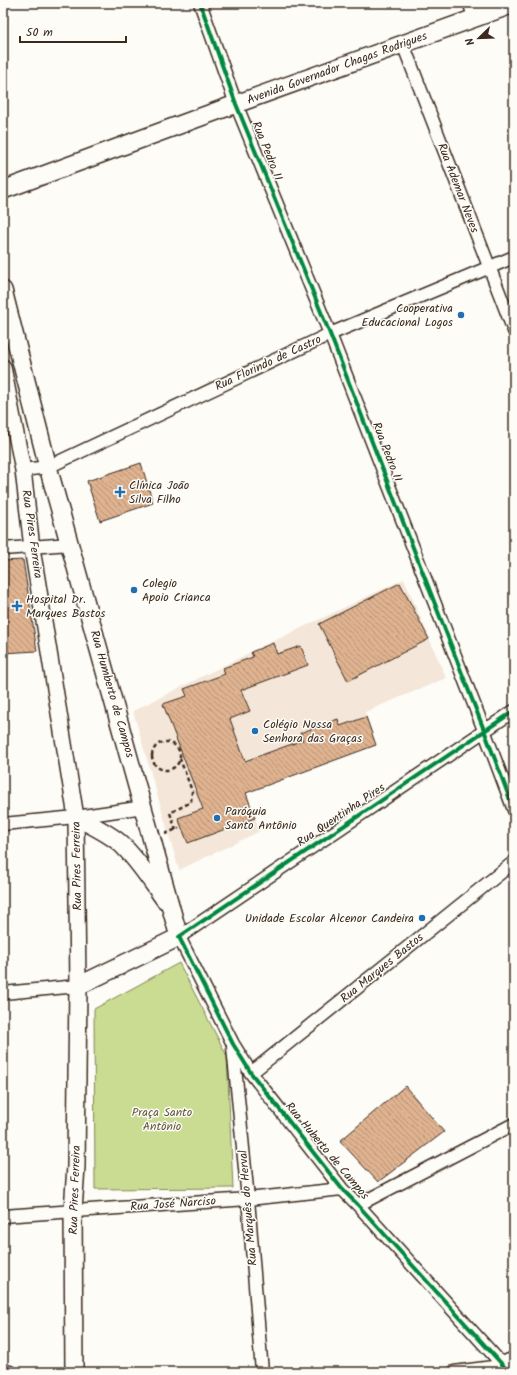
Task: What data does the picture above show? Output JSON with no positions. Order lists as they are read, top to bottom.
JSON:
{
  "streets": {
    "main road": ["Avenida Governador Chagas Rodrigues", "Rua Pires Ferreira", "Rua Humberto de Campos"],
    "street": [
      "Rua Pedro II",
      "Rua Ademar Neves",
      "Rua Florindo de Castro",
      "Rua Quentinha Pires",
      "Rua Marques Bastos",
      "Rua Huberto de Campos",
      "Rua José Narciso",
      "Rua Marquês do Herval"
    ]
  },
  "crossings": [
    ["Avenida Governador Chagas Rodrigues", "Rua Pedro II"],
    ["Avenida Governador Chagas Rodrigues", "Rua Ademar Neves"],
    ["Rua Pedro II", "Rua Florindo de Castro"],
    ["Rua Pedro II", "Rua Quentinha Pires"],
    ["Rua Ademar Neves", "Rua Florindo de Castro"],
    ["Rua Florindo de Castro", "Rua Pires Ferreira"],
    ["Rua Florindo de Castro", "Rua Humberto de Campos"],
    ["Rua Pires Ferreira", "Rua José Narciso"],
    ["Rua Humberto de Campos", "Rua Quentinha Pires"],
    ["Rua Humberto de Campos", "Rua Huberto de Campos"],
    ["Rua Quentinha Pires", "Rua Huberto de Campos"],
    ["Rua Marques Bastos", "Rua Huberto de Campos"],
    ["Rua Huberto de Campos", "Rua José Narciso"],
    ["Rua Huberto de Campos", "Rua Marquês do Herval"],
    ["Rua José Narciso", "Rua Marquês do Herval"]
  ],
  "parks": ["Praça Santo Antônio"],
  "places": {
    "other": [
      "Cooperativa Educacional Logos",
      "Colegio Apoio Crianca",
      "Colégio Nossa Senhora das Graças",
      "Paróquia Santo Antônio",
      "Unidade Escolar Alcenor Candeira"
    ],
    "health": ["Clínica João Silva Filho", "Hospital Dr. Marques Bastos"]
  },
  "scale_bar": "50 m",
  "north": "bottom left"
}
